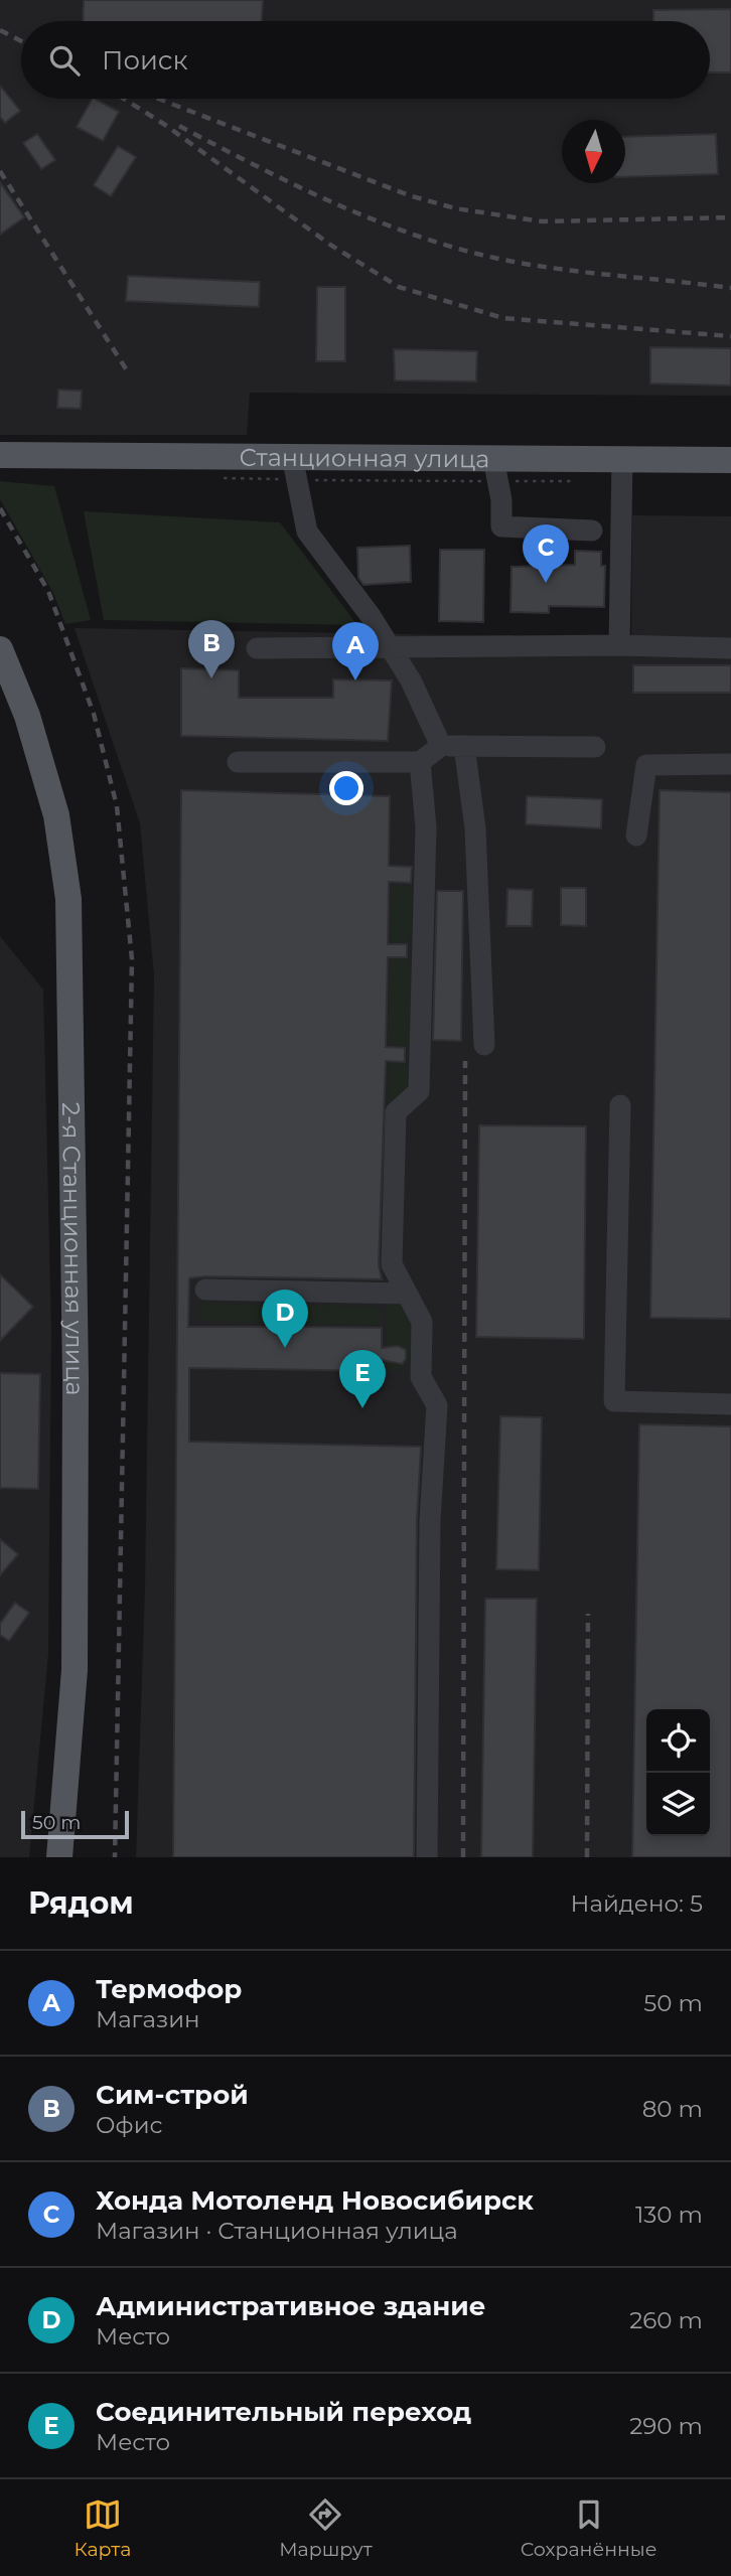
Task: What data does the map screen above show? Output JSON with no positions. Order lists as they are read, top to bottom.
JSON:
{
  "streets": {
    "main road": ["Станционная улица", "2-я Станционная улица"]
  },
  "scale_bar": "50 m",
  "north": "bottom",
  "page": {
    "search": "Поиск",
    "pins": [
      "C",
      "B",
      "A",
      "D",
      "E"
    ],
    "scale": "50 m",
    "heading": ["Рядом", "Найдено: 5"],
    "list": [
      {
        "mark": "A",
        "name": "Термофор",
        "note": "Магазин",
        "value": "50 m"
      },
      {
        "mark": "B",
        "name": "Сим-строй",
        "note": "Офис",
        "value": "80 m"
      },
      {
        "mark": "C",
        "name": "Хонда Мотоленд Новосибирск",
        "note": "Магазин · Станционная улица",
        "value": "130 m"
      },
      {
        "mark": "D",
        "name": "Административное здание",
        "note": "Место",
        "value": "260 m"
      },
      {
        "mark": "E",
        "name": "Соединительный переход",
        "note": "Место",
        "value": "290 m"
      }
    ],
    "nav": ["Карта", "Маршрут", "Сохранённые"]
  }
}
